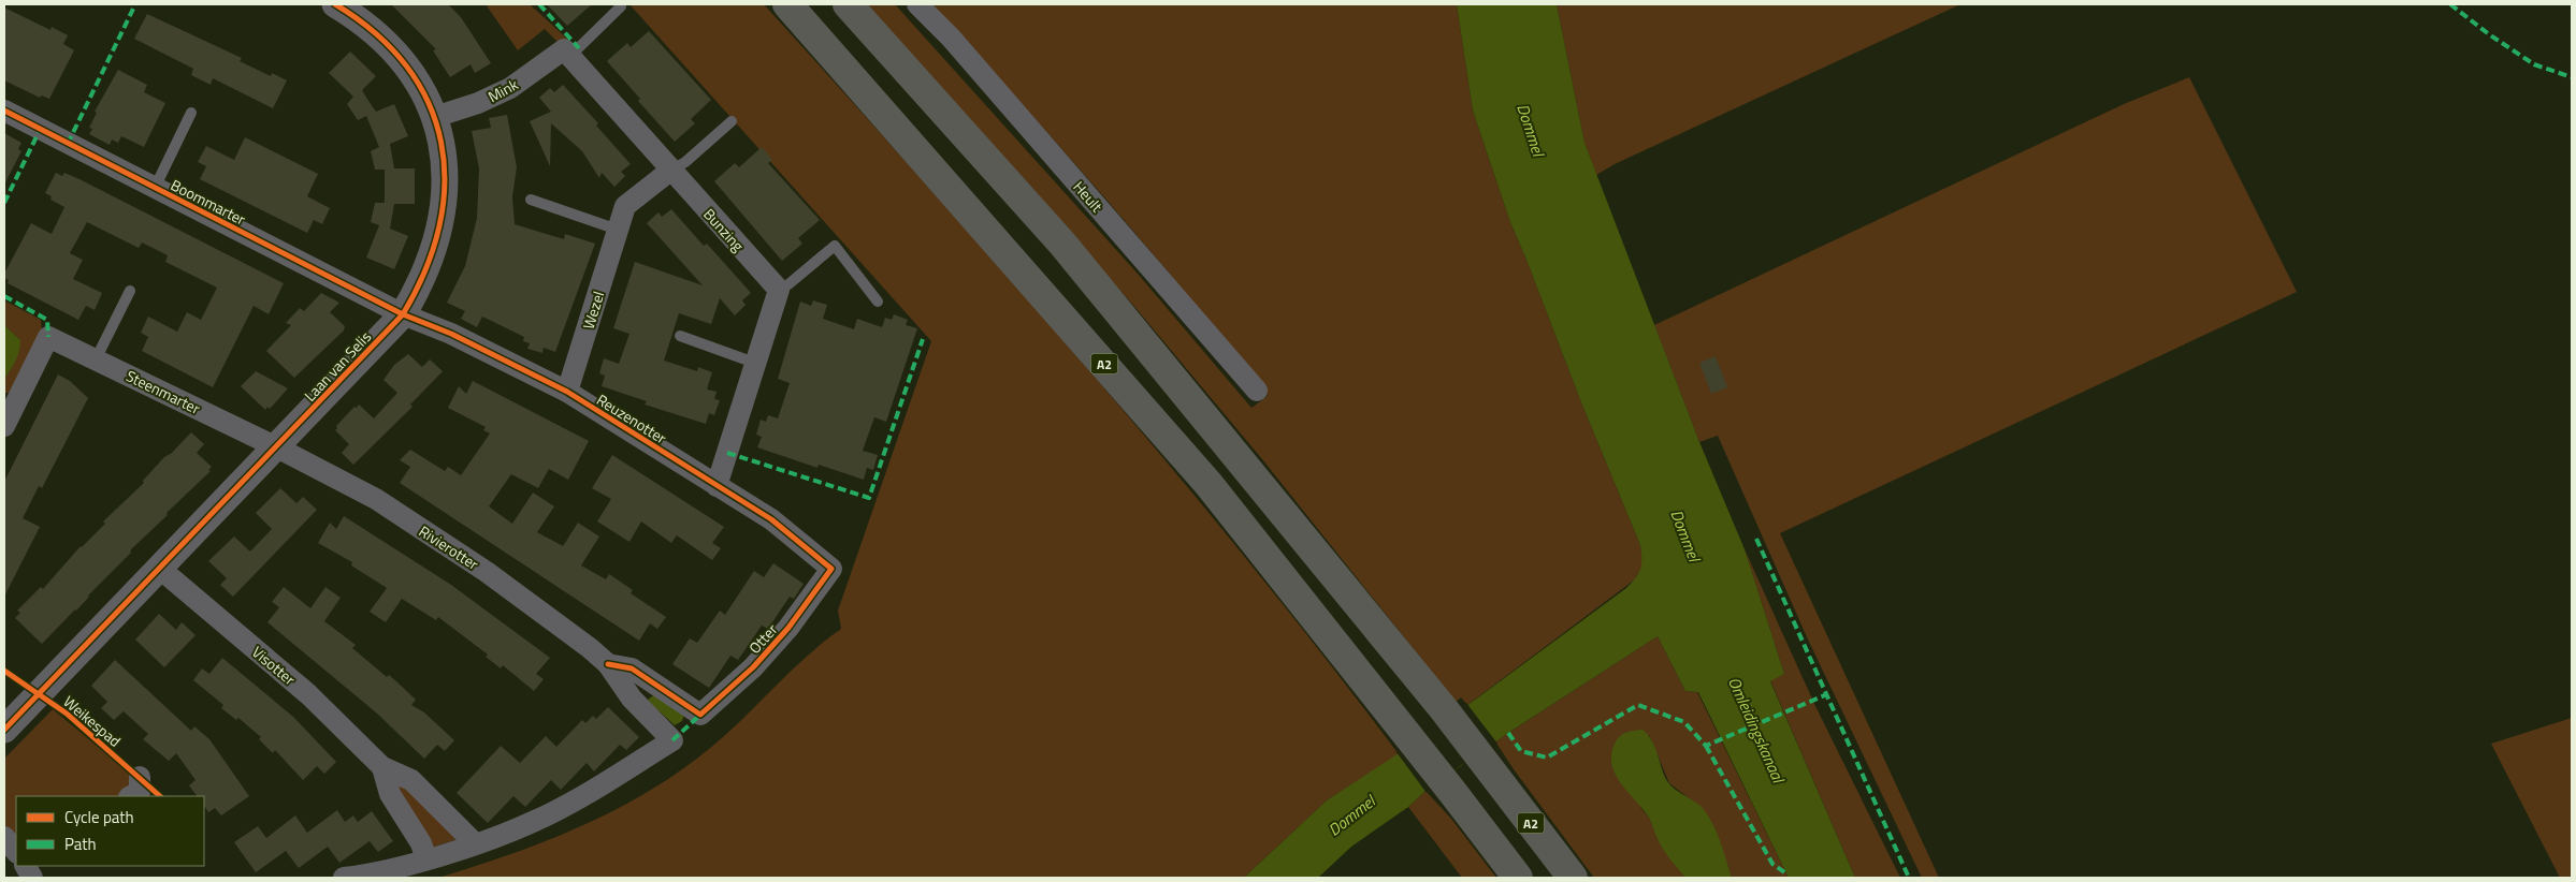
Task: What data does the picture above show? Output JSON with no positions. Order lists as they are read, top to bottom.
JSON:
{
  "streets": {
    "highway": ["A2"],
    "street": [
      "Mink",
      "Heult",
      "Boommarter",
      "Bunzing",
      "Wezel",
      "Laan van Selis",
      "Steenmarter",
      "Reuzenotter",
      "Rivierotter",
      "Otter",
      "Visotter"
    ],
    "cycle path": ["Weikespad"]
  },
  "crossings": [
    ["Mink", "Bunzing"],
    ["Mink", "Laan van Selis"],
    ["Boommarter", "Laan van Selis"],
    ["Boommarter", "Reuzenotter"],
    ["Bunzing", "Wezel"],
    ["Wezel", "Reuzenotter"],
    ["Laan van Selis", "Steenmarter"],
    ["Laan van Selis", "Reuzenotter"],
    ["Laan van Selis", "Rivierotter"],
    ["Laan van Selis", "Visotter"],
    ["Steenmarter", "Rivierotter"],
    ["Reuzenotter", "Otter"],
    ["Rivierotter", "Otter"],
    ["Rivierotter", "Visotter"]
  ],
  "water": ["Dommel", "Omleidingskanaal"],
  "legend": ["Cycle path", "Path"]
}
